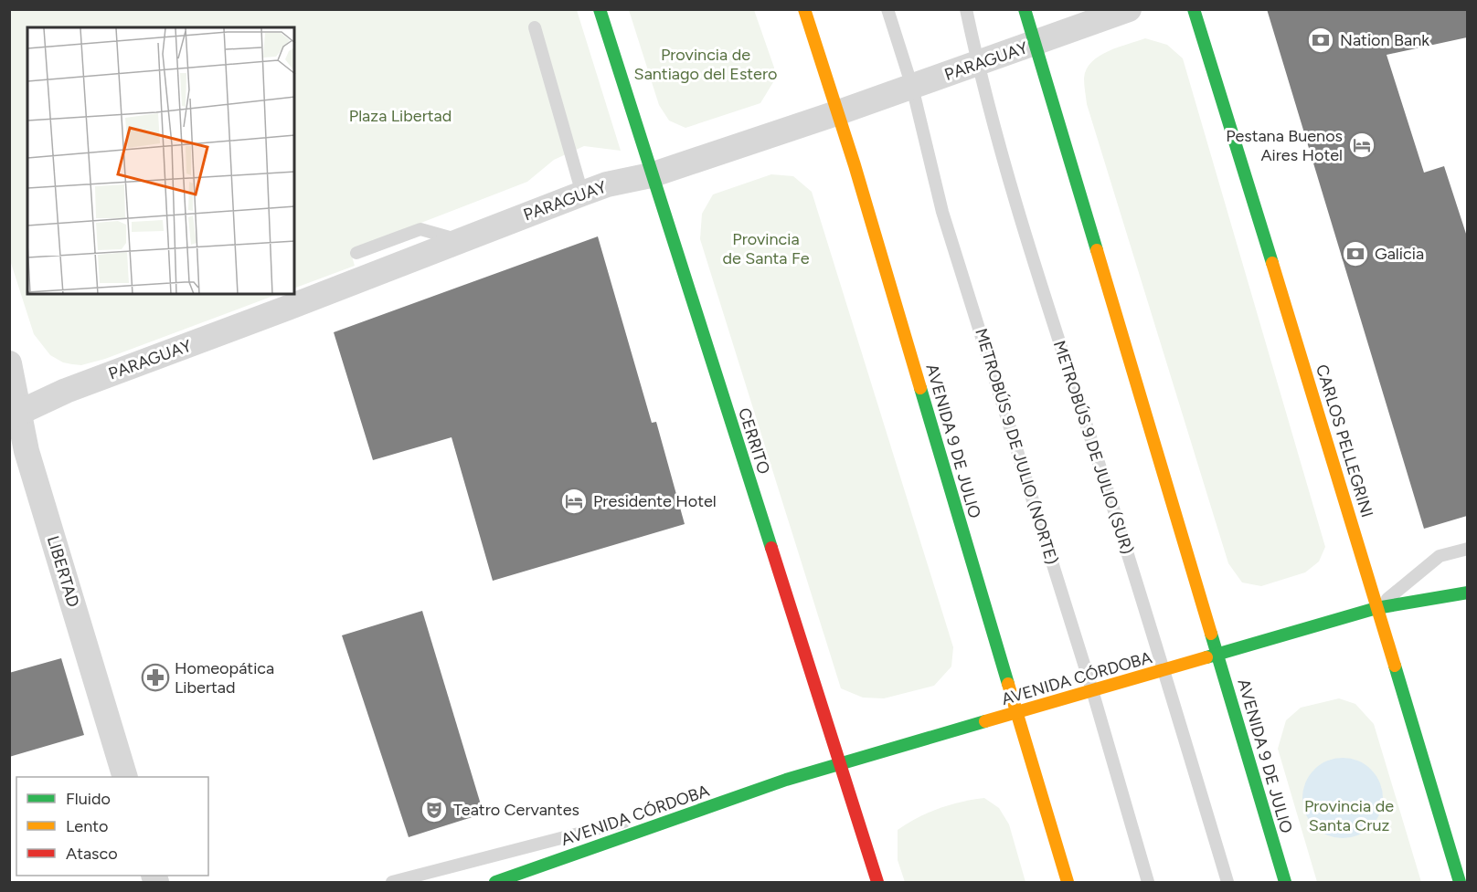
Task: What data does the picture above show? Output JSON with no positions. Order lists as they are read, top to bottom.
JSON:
{
  "streets": {
    "main road": [
      "CERRITO",
      "AVENIDA 9 DE JULIO",
      "CARLOS PELLEGRINI",
      "AVENIDA CÓRDOBA"
    ],
    "street": ["PARAGUAY", "LIBERTAD"],
    "lane": ["METROBÚS 9 DE JULIO (NORTE)", "METROBÚS 9 DE JULIO (SUR)"]
  },
  "crossings": [
    ["PARAGUAY", "CERRITO"],
    ["PARAGUAY", "AVENIDA 9 DE JULIO"],
    ["PARAGUAY", "METROBÚS 9 DE JULIO (NORTE)"],
    ["PARAGUAY", "METROBÚS 9 DE JULIO (SUR)"],
    ["PARAGUAY", "LIBERTAD"],
    ["CERRITO", "AVENIDA CÓRDOBA"],
    ["AVENIDA 9 DE JULIO", "AVENIDA CÓRDOBA"],
    ["CARLOS PELLEGRINI", "AVENIDA CÓRDOBA"],
    ["METROBÚS 9 DE JULIO (NORTE)", "AVENIDA CÓRDOBA"],
    ["METROBÚS 9 DE JULIO (SUR)", "AVENIDA CÓRDOBA"]
  ],
  "parks": [
    "Provincia de Santiago del Estero",
    "Plaza Libertad",
    "Provincia de Santa Fe",
    "Provincia de Santa Cruz"
  ],
  "places": {
    "bank": ["Nation Bank", "Galicia"],
    "hotel": ["Pestana Buenos Aires Hotel", "Presidente Hotel"],
    "pharmacy": ["Homeopática Libertad"],
    "theatre": ["Teatro Cervantes"]
  },
  "legend": ["Fluido", "Lento", "Atasco"]
}
